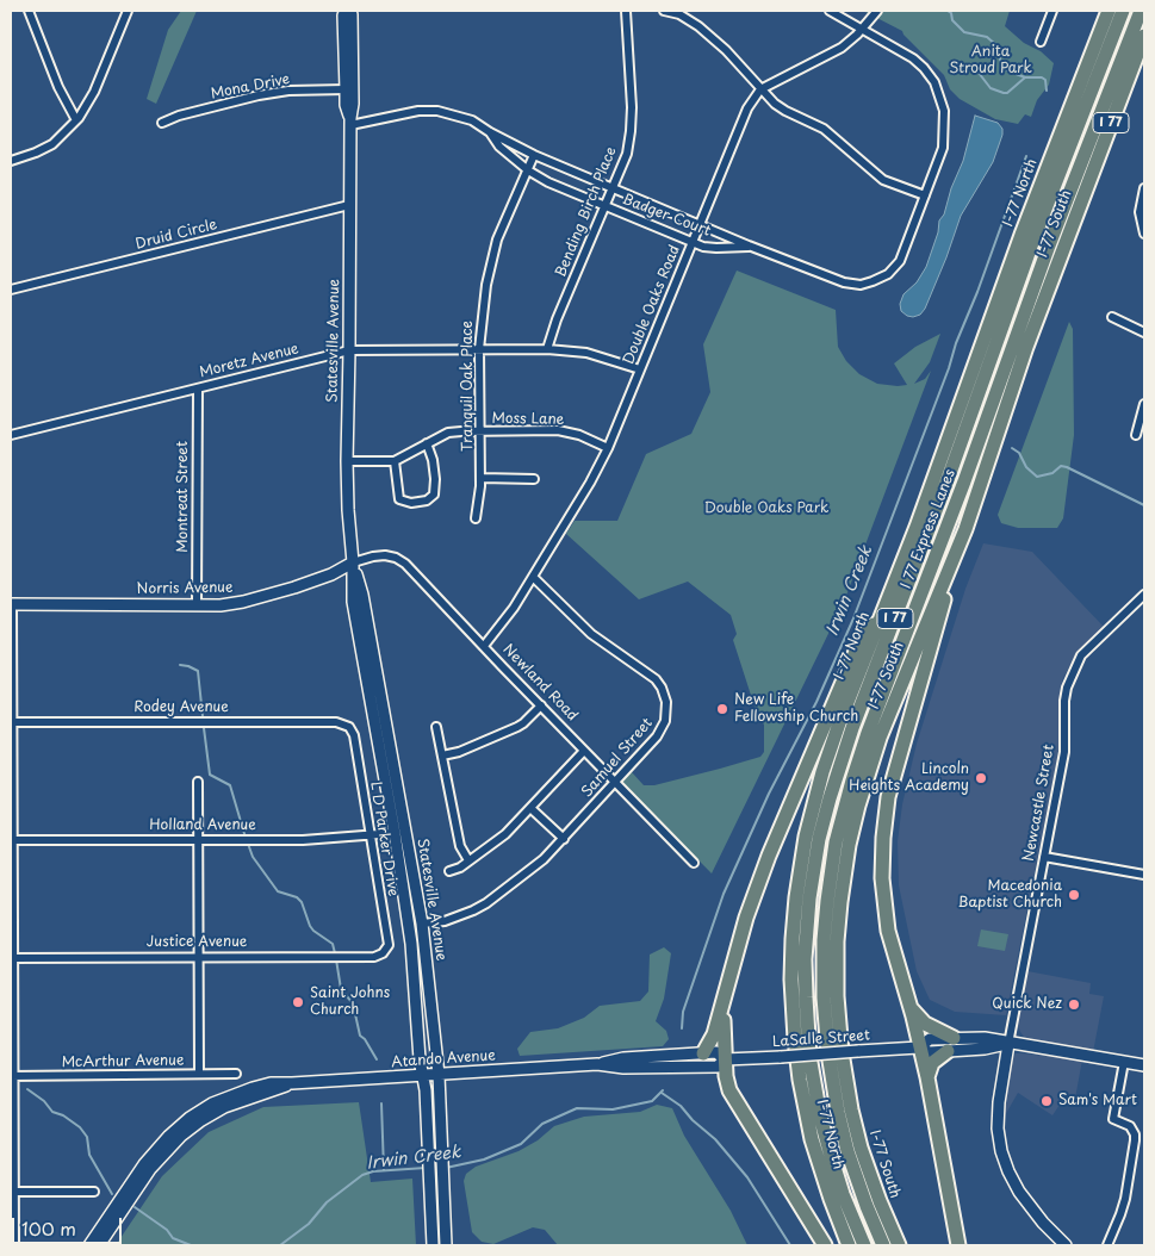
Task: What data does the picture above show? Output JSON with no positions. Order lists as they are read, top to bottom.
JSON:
{
  "streets": {
    "highway": [
      "I 77",
      "I-77 North",
      "I-77 South",
      "I 77 Express Lanes"
    ],
    "main road": [
      "Statesville Avenue",
      "Norris Avenue",
      "LaSalle Street",
      "Atando Avenue"
    ],
    "street": [
      "Mona Drive",
      "Bending Birch Place",
      "Badger Court",
      "Druid Circle",
      "Double Oaks Road",
      "Moretz Avenue",
      "Tranquil Oak Place",
      "Moss Lane",
      "Montreat Street",
      "Newland Road",
      "Rodey Avenue",
      "Samuel Street",
      "Newcastle Street",
      "Holland Avenue",
      "L D Parker Drive",
      "Justice Avenue",
      "McArthur Avenue"
    ]
  },
  "crossings": [
    ["Mona Drive", "Statesville Avenue"],
    ["Bending Birch Place", "Badger Court"],
    ["Bending Birch Place", "Moretz Avenue"],
    ["Badger Court", "Double Oaks Road"],
    ["Badger Court", "Statesville Avenue"],
    ["Badger Court", "Tranquil Oak Place"],
    ["Druid Circle", "Statesville Avenue"],
    ["Double Oaks Road", "Moretz Avenue"],
    ["Double Oaks Road", "Moss Lane"],
    ["Double Oaks Road", "Newland Road"],
    ["Double Oaks Road", "Samuel Street"],
    ["Statesville Avenue", "Moretz Avenue"],
    ["Statesville Avenue", "Norris Avenue"],
    ["Statesville Avenue", "Newland Road"],
    ["Statesville Avenue", "Samuel Street"],
    ["Statesville Avenue", "Holland Avenue"],
    ["Statesville Avenue", "Atando Avenue"],
    ["Moretz Avenue", "Tranquil Oak Place"],
    ["Moretz Avenue", "Montreat Street"],
    ["Tranquil Oak Place", "Moss Lane"],
    ["Montreat Street", "Norris Avenue"],
    ["Norris Avenue", "Newland Road"],
    ["Newland Road", "Samuel Street"],
    ["Rodey Avenue", "L D Parker Drive"],
    ["Newcastle Street", "LaSalle Street"],
    ["Holland Avenue", "L D Parker Drive"],
    ["L D Parker Drive", "Justice Avenue"],
    ["LaSalle Street", "Atando Avenue"]
  ],
  "water": ["Irwin Creek"],
  "parks": ["Anita Stroud Park", "Double Oaks Park"],
  "places": [
    "New Life Fellowship Church",
    "Lincoln Heights Academy",
    "Macedonia Baptist Church",
    "Saint Johns Church",
    "Quick Nez",
    "Sam's Mart"
  ],
  "scale_bar": "100 m"
}
